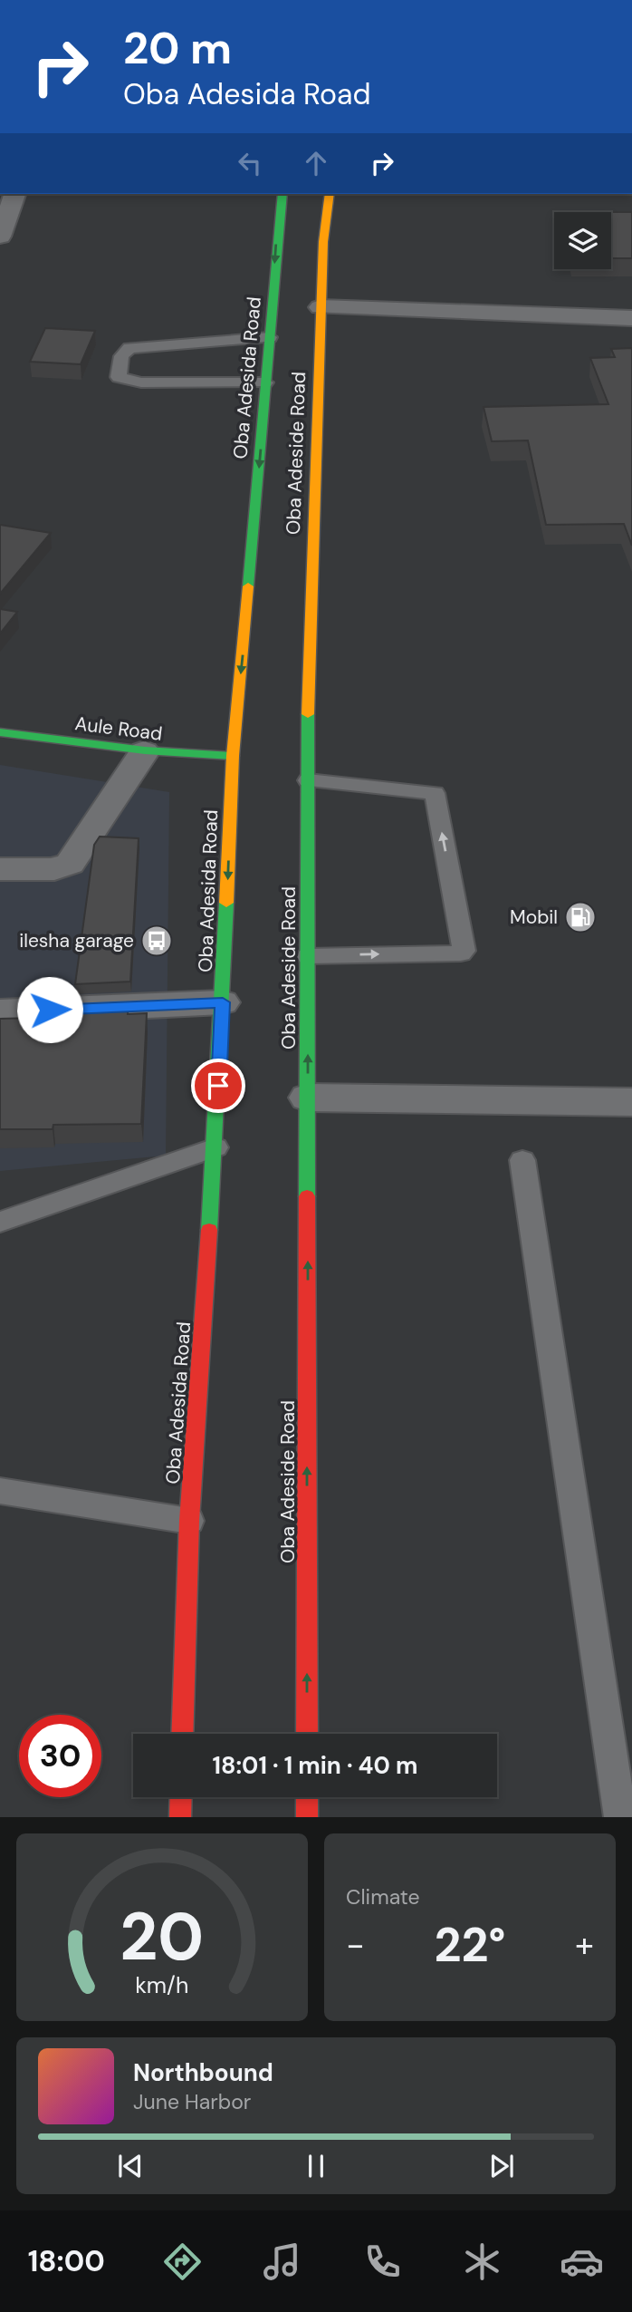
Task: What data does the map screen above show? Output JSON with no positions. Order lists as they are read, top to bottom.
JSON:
{
  "streets": {
    "main road": ["Oba Adesida Road", "Oba Adeside Road", "Aule Road"]
  },
  "crossings": [
    ["Oba Adesida Road", "Aule Road"]
  ],
  "one_way": ["Oba Adesida Road", "Oba Adeside Road"],
  "places": {
    "fuel station": ["Mobil"],
    "bus stop": ["ilesha garage"]
  },
  "page": {
    "turn": ["20 m", "Oba Adesida Road"],
    "limit": "30",
    "trip": "18:01 · 1 min · 40 m",
    "tile": "Climate",
    "heat": ["−", "22°", "+"],
    "song": ["Northbound", "June Harbor"],
    "tabs": "18:00",
    "gauge": ["20", "km/h"]
  }
}
